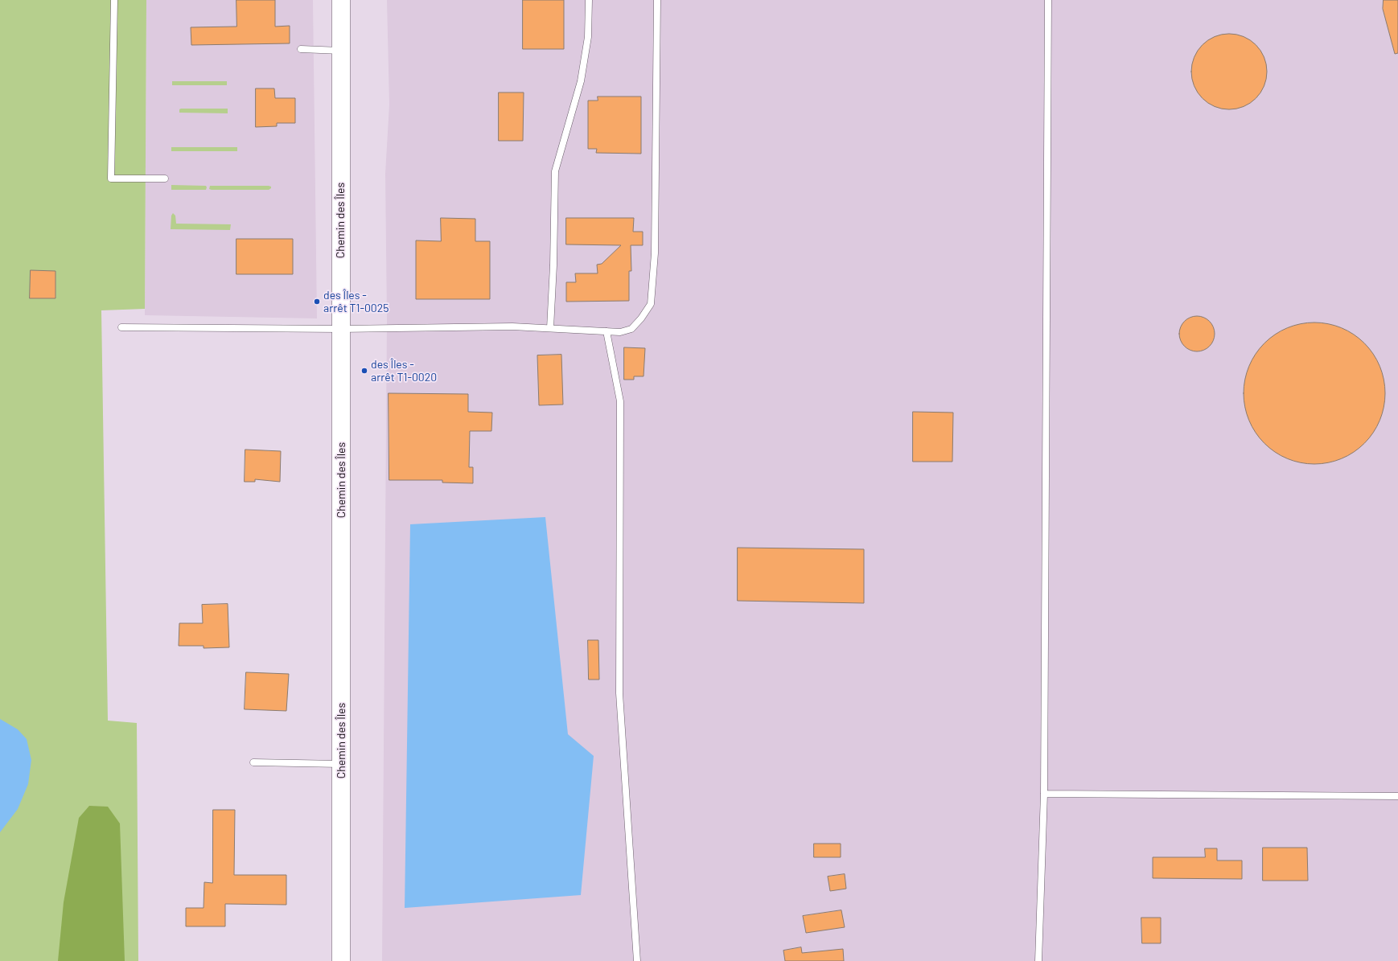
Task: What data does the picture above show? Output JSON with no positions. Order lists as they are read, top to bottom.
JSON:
{
  "streets": {
    "main road": ["Chemin des Îles"]
  },
  "places": ["des Îles - arrêt T1-0025", "des Îles - arrêt T1-0020"]
}
